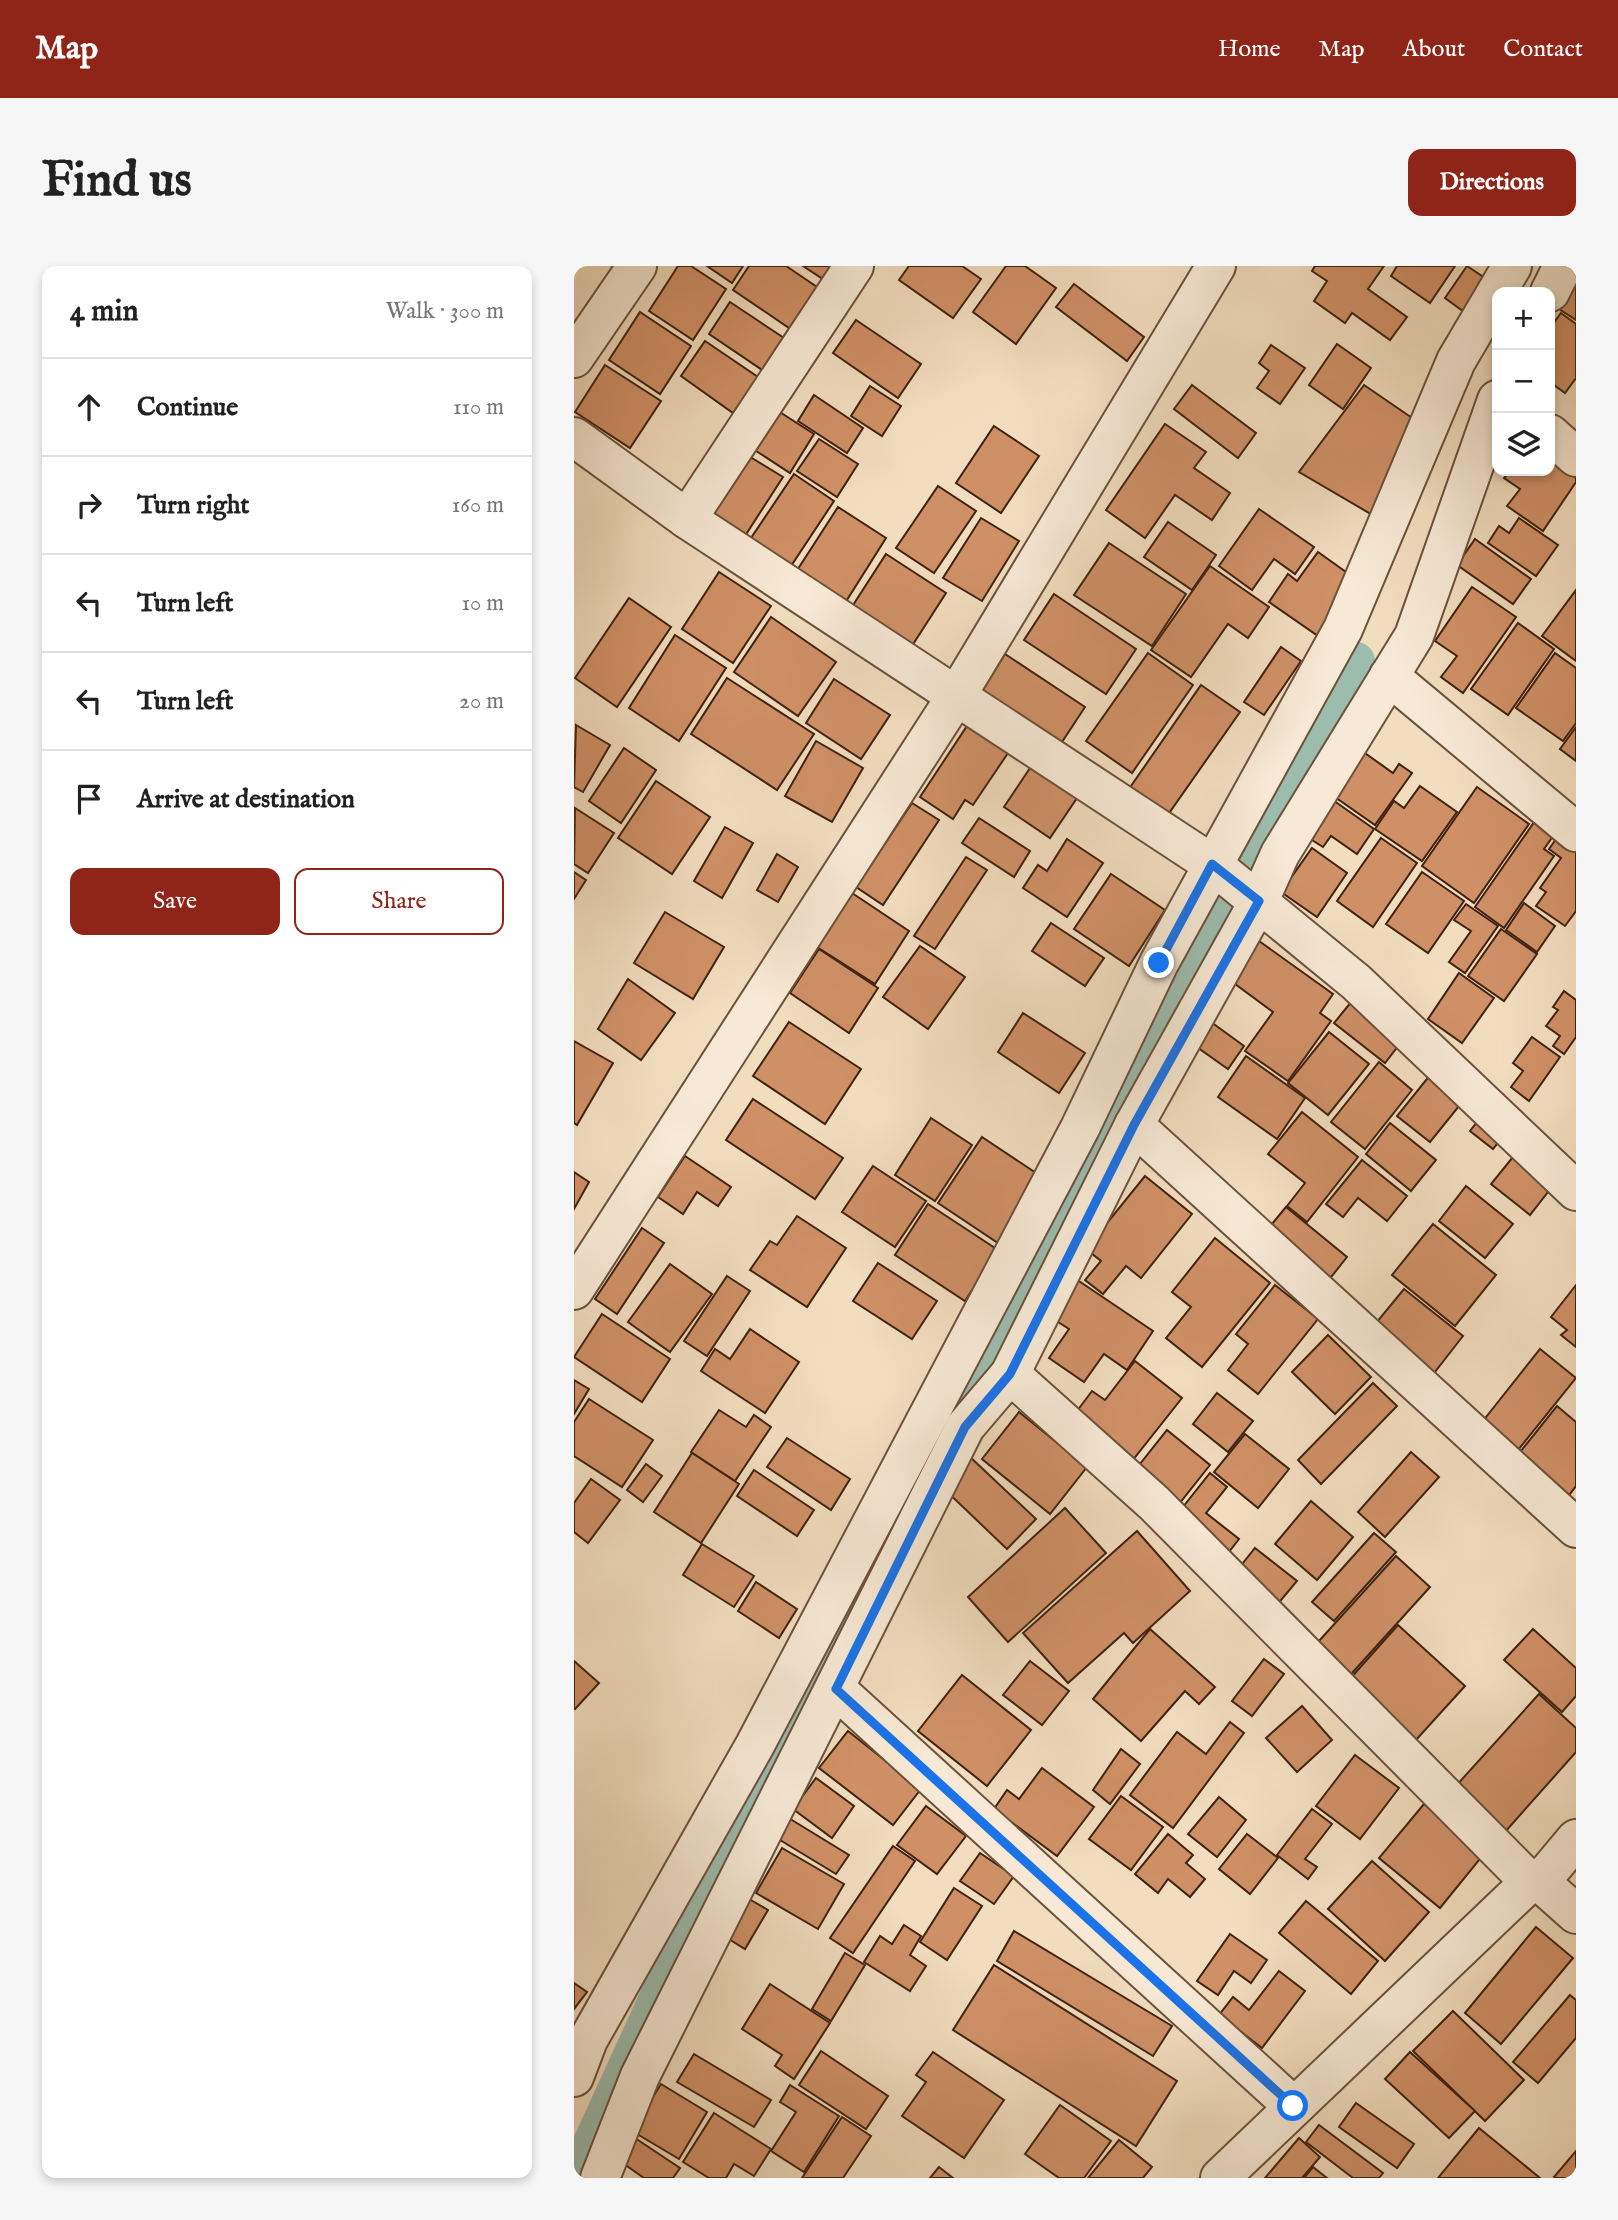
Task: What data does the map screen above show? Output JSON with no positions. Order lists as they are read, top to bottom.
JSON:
{
  "page": {
    "header": "Map",
    "nav": [
      "Home",
      "Map",
      "About",
      "Contact"
    ],
    "buttons": [
      "Directions",
      ["Save", "Share"]
    ],
    "title": "Find us",
    "heading": ["4 min", "Walk · 300 m"],
    "map_buttons": ["+", "−"],
    "list": [
      ["Continue", "110 m"],
      ["Turn right", "160 m"],
      ["Turn left", "10 m"],
      ["Turn left", "20 m"],
      "Arrive at destination"
    ]
  }
}
